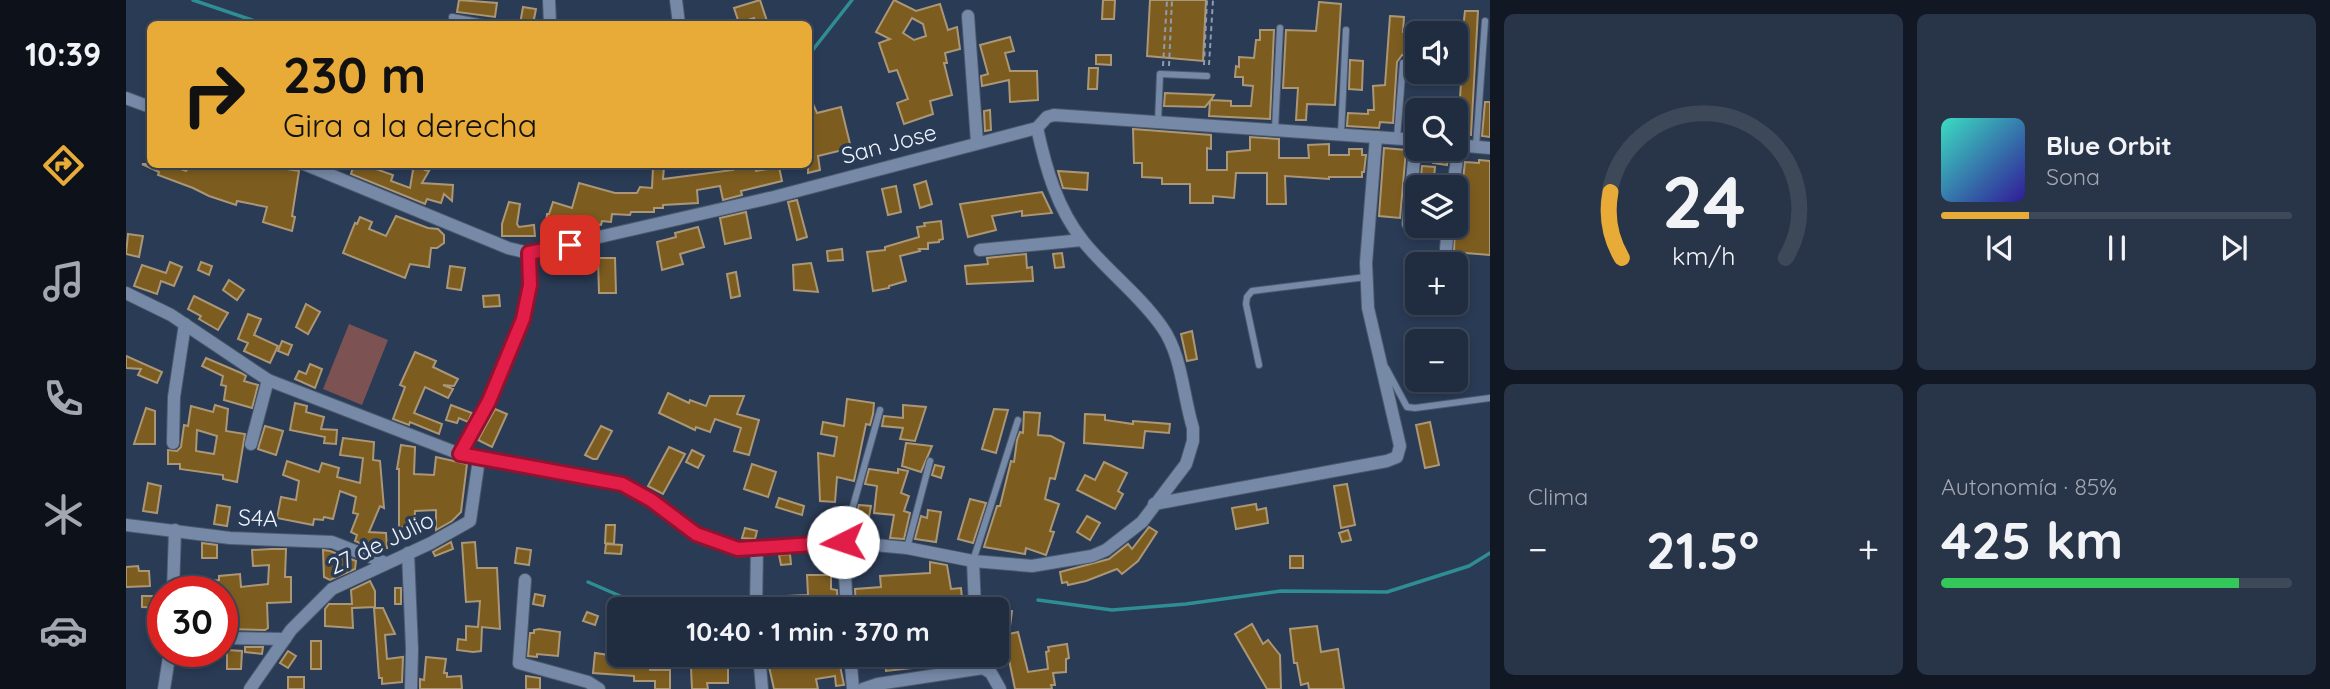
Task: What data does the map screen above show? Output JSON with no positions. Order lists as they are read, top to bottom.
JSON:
{
  "streets": {
    "street": ["San Jose", "S4A", "27 de Julio"]
  },
  "crossings": [
    ["S4A", "27 de Julio"]
  ],
  "page": {
    "tabs": "10:39",
    "map_buttons": ["+", "−"],
    "turn": ["230 m", "Gira a la derecha"],
    "song": ["Blue Orbit", "Sona"],
    "tile": [
      "Clima",
      ["Autonomía · 85%", "425 km"]
    ],
    "heat": ["−", "21.5°", "+"],
    "limit": "30",
    "trip": "10:40 · 1 min · 370 m",
    "gauge": ["24", "km/h"]
  }
}
